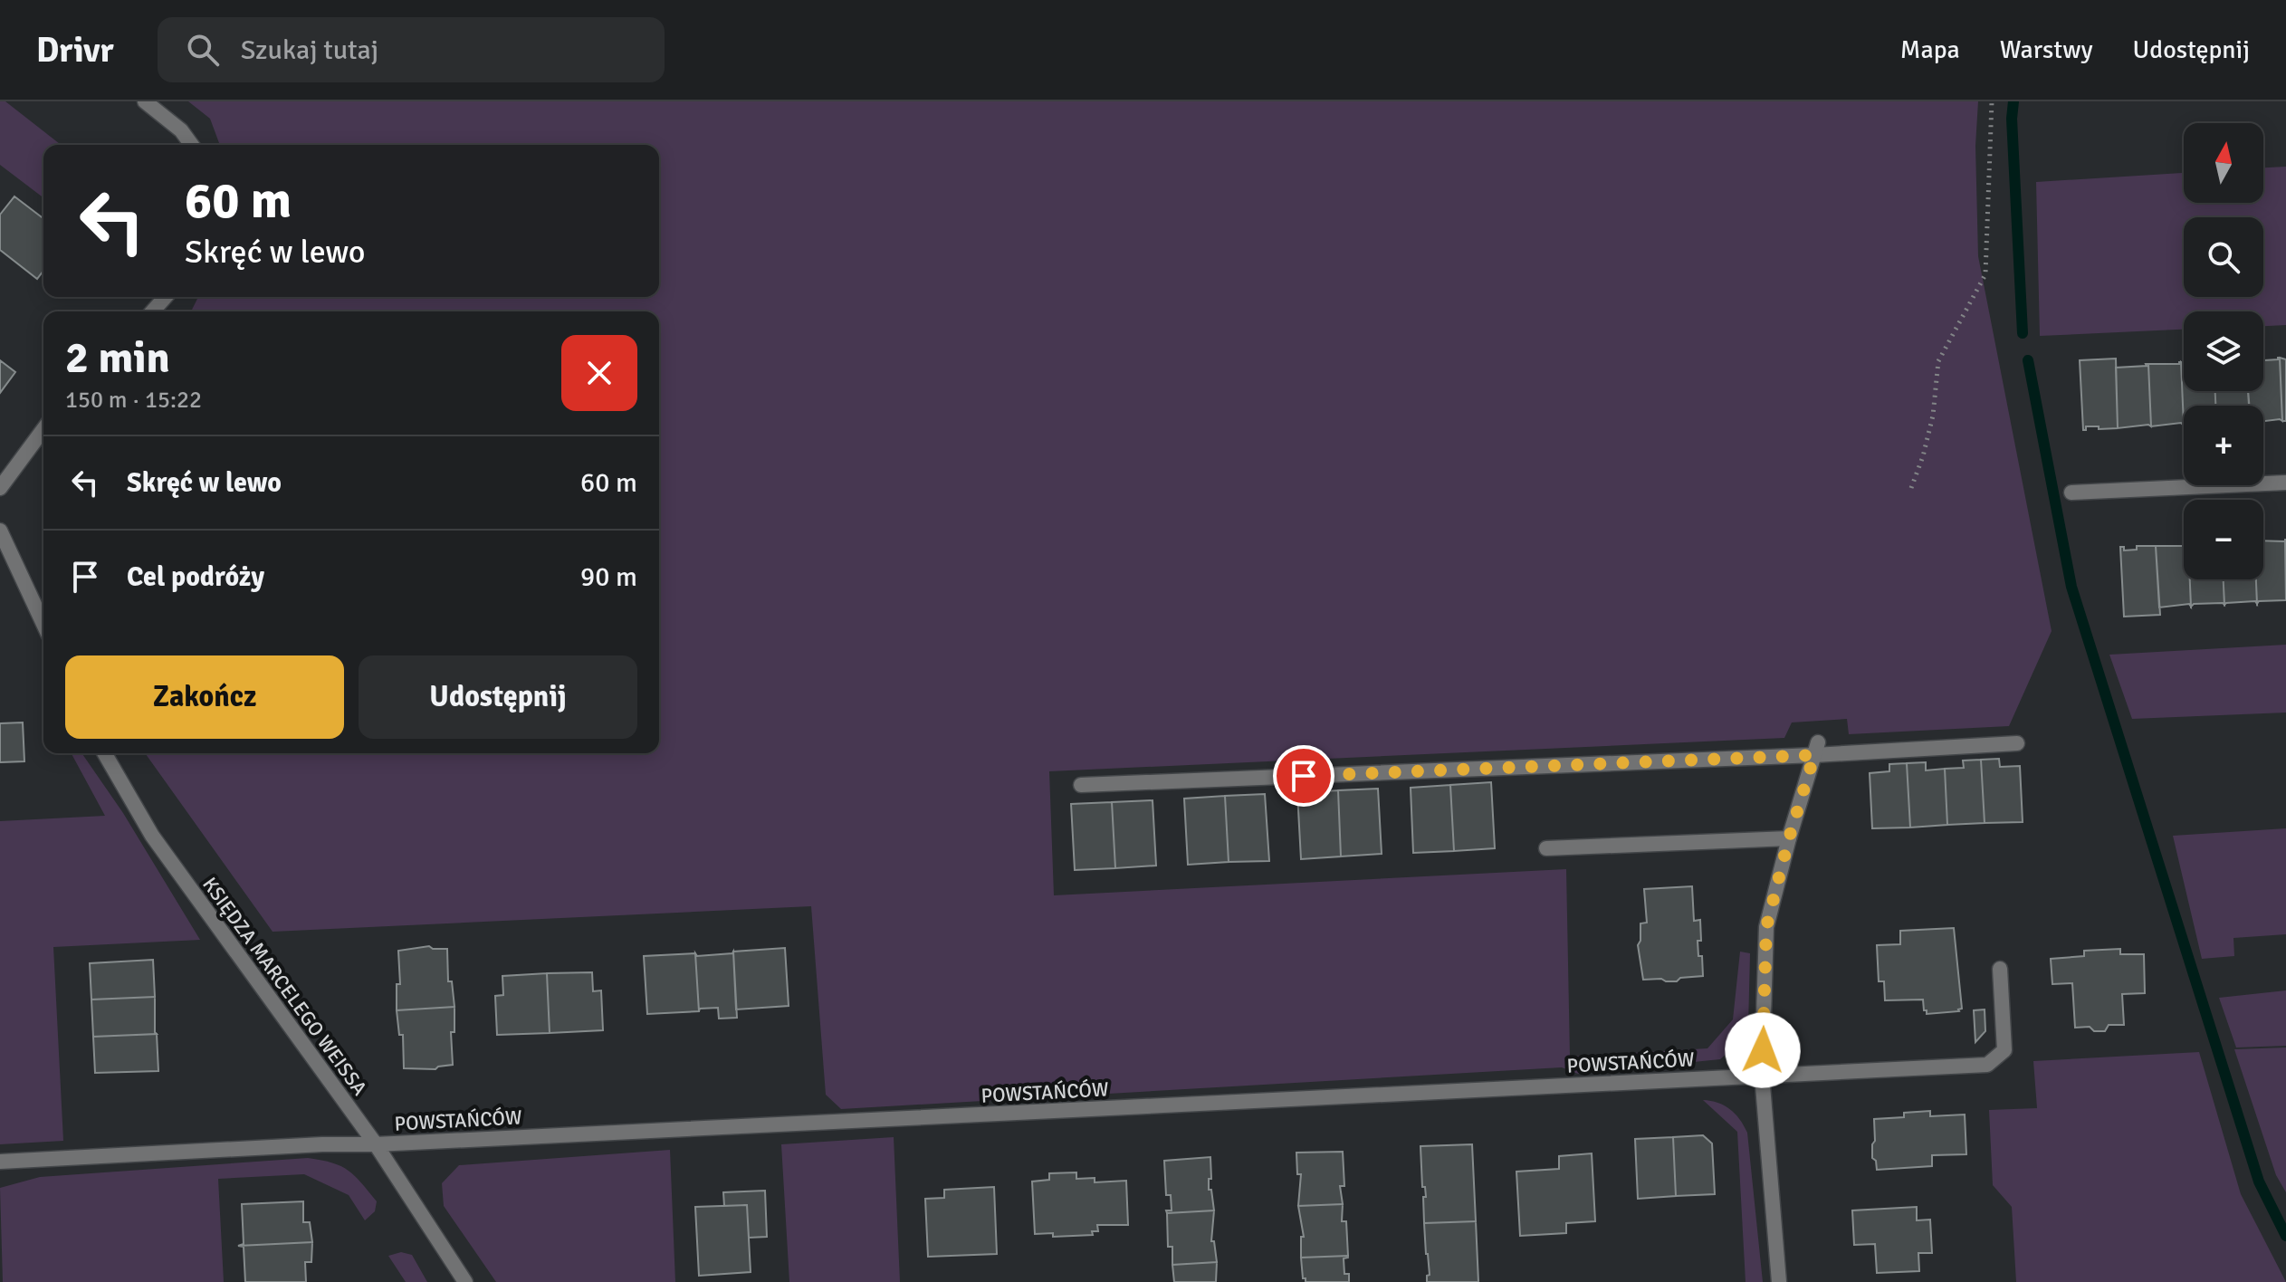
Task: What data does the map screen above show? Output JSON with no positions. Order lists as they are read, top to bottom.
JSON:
{
  "streets": {
    "street": ["KSIĘDZA MARCELEGO WEISSA", "POWSTAŃCÓW"]
  },
  "crossings": [
    ["KSIĘDZA MARCELEGO WEISSA", "POWSTAŃCÓW"]
  ],
  "north": "top",
  "page": {
    "header": "Drivr",
    "search": "Szukaj tutaj",
    "nav": ["Mapa", "Warstwy", "Udostępnij"],
    "map_buttons": ["+", "−"],
    "turn": ["60 m", "Skręć w lewo"],
    "heading": ["2 min", "150 m · 15:22"],
    "list": [
      {
        "name": "Skręć w lewo",
        "value": "60 m"
      },
      {
        "name": "Cel podróży",
        "value": "90 m"
      }
    ],
    "buttons": ["Zakończ", "Udostępnij"]
  }
}
